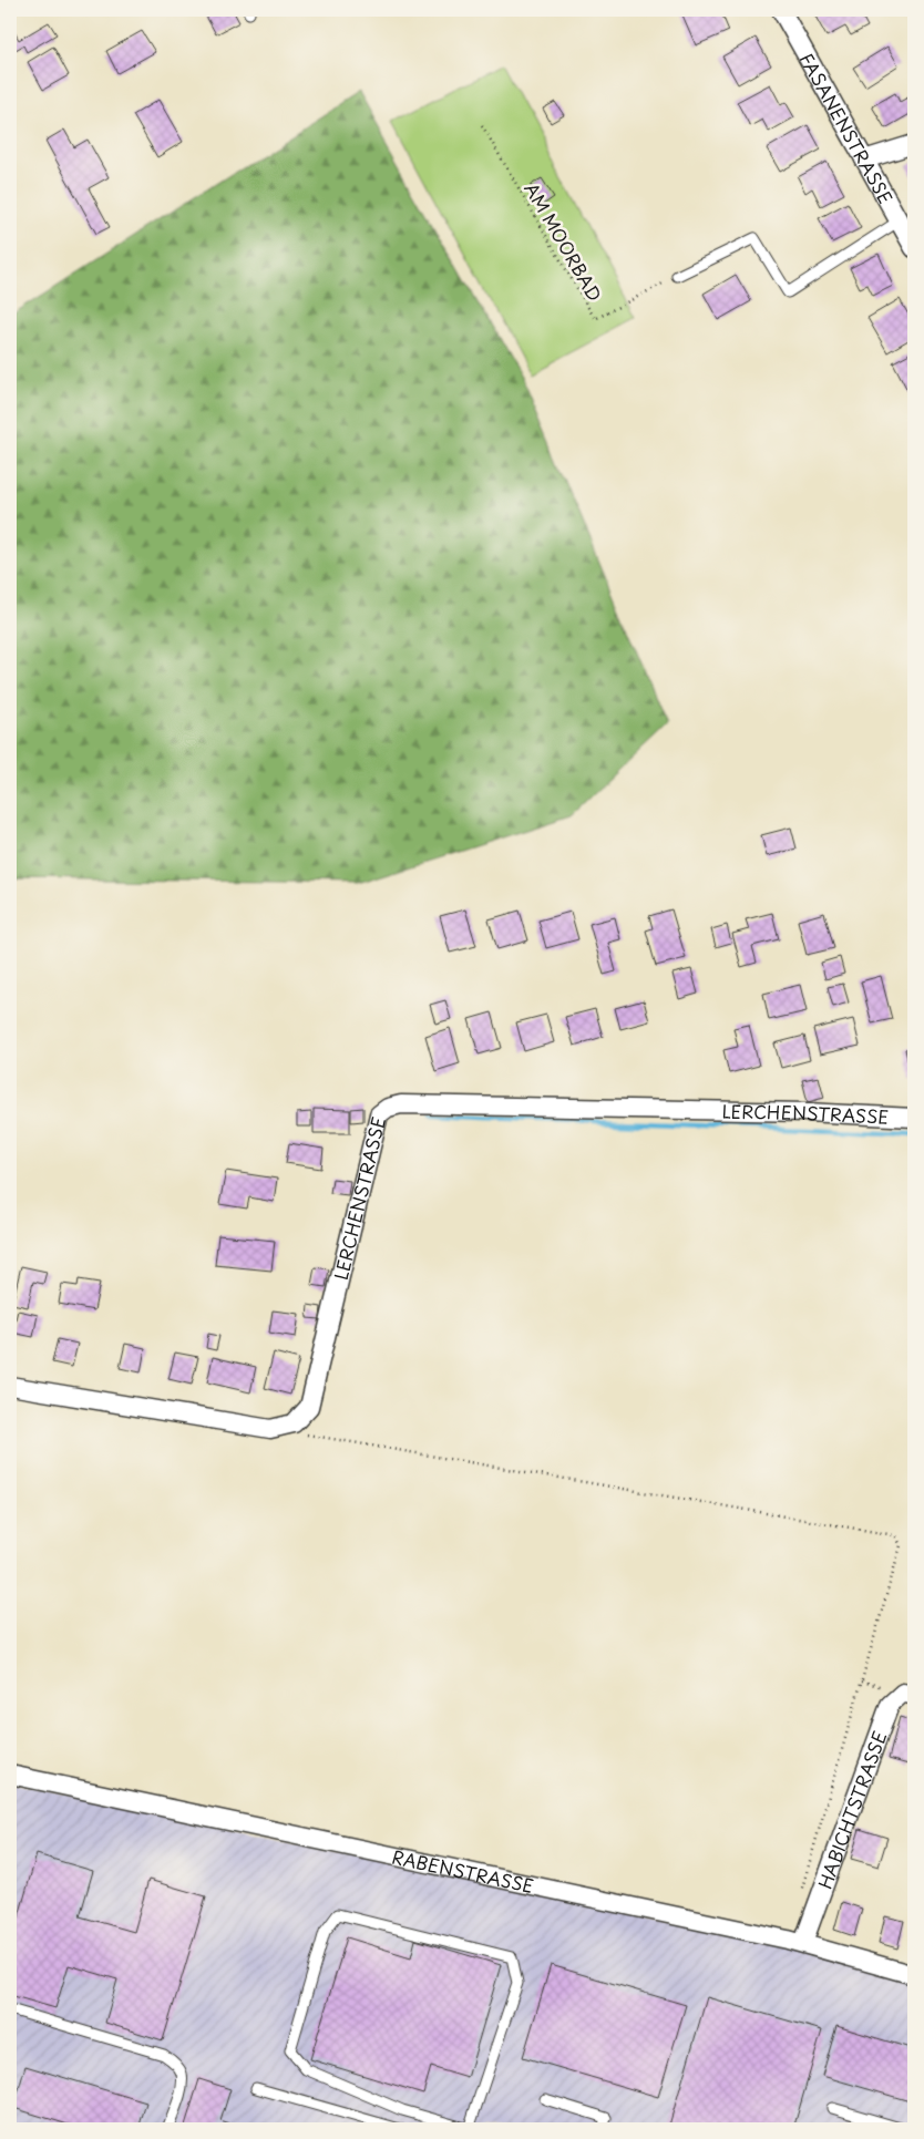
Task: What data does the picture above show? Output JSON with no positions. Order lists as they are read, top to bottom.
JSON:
{
  "streets": {
    "street": [
      "FASANENSTRASSE",
      "LERCHENSTRASSE",
      "HABICHTSTRASSE",
      "RABENSTRASSE"
    ],
    "path": ["AM MOORBAD"]
  },
  "crossings": [
    ["HABICHTSTRASSE", "RABENSTRASSE"]
  ]
}
